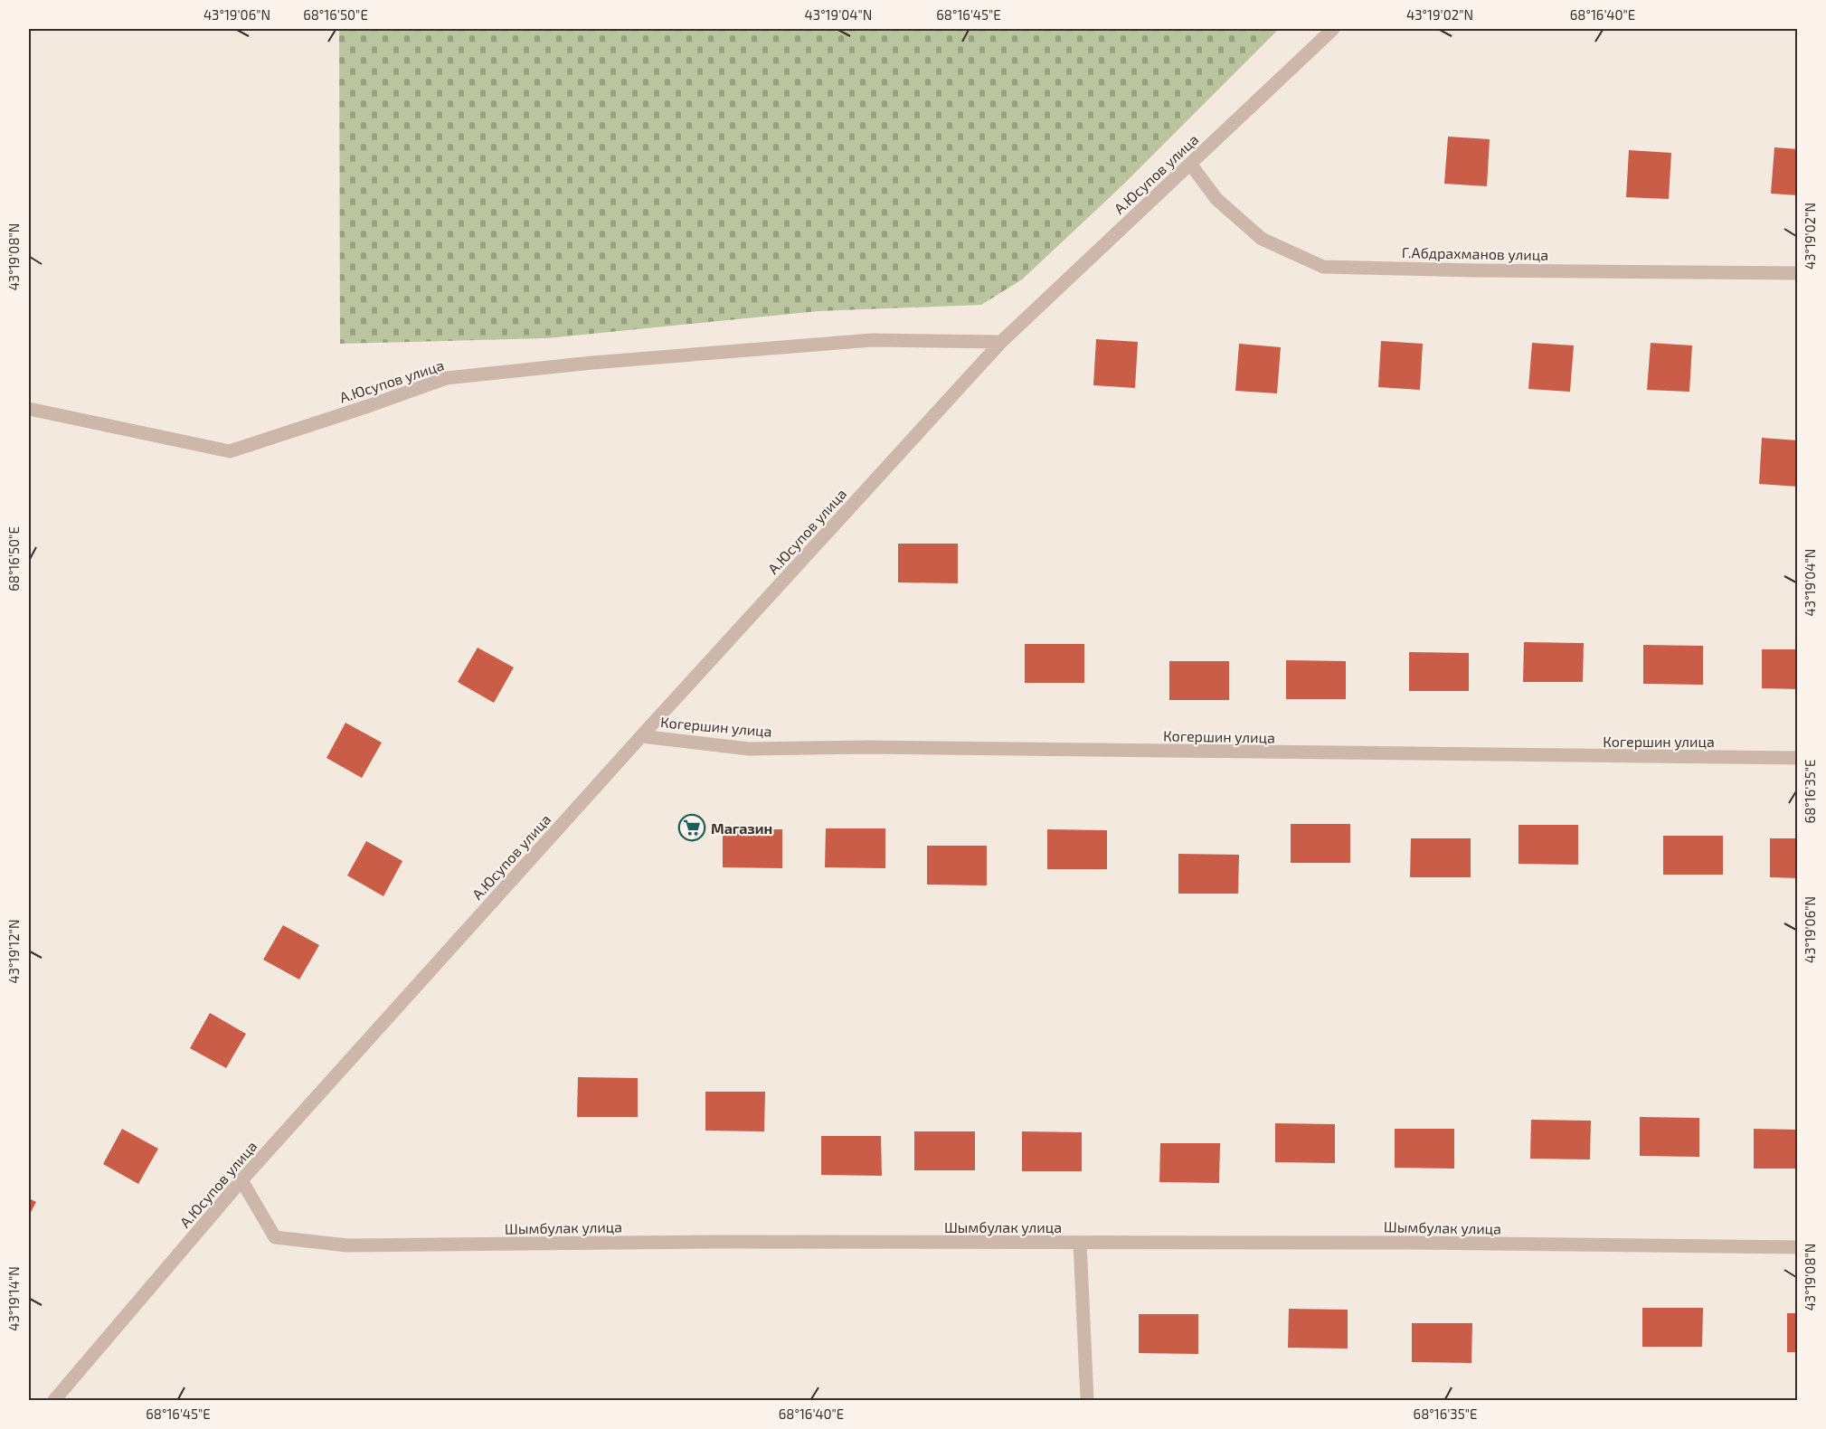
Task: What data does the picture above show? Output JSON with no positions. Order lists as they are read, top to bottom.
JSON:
{
  "streets": {
    "street": [
      "А.Юсупов улица",
      "Г.Абдрахманов улица",
      "Когершин улица",
      "Шымбулак улица"
    ]
  },
  "crossings": [
    ["А.Юсупов улица", "Г.Абдрахманов улица"],
    ["А.Юсупов улица", "Когершин улица"],
    ["А.Юсупов улица", "Шымбулак улица"]
  ],
  "places": {
    "supermarket": ["Магазин"]
  },
  "coordinates": [
    "43°19'06\"N",
    "68°16'50\"E",
    "43°19'04\"N",
    "68°16'45\"E",
    "43°19'02\"N",
    "68°16'40\"E",
    "43°19'08\"N",
    "68°16'35\"E",
    "43°19'12\"N",
    "43°19'14\"N"
  ]
}
